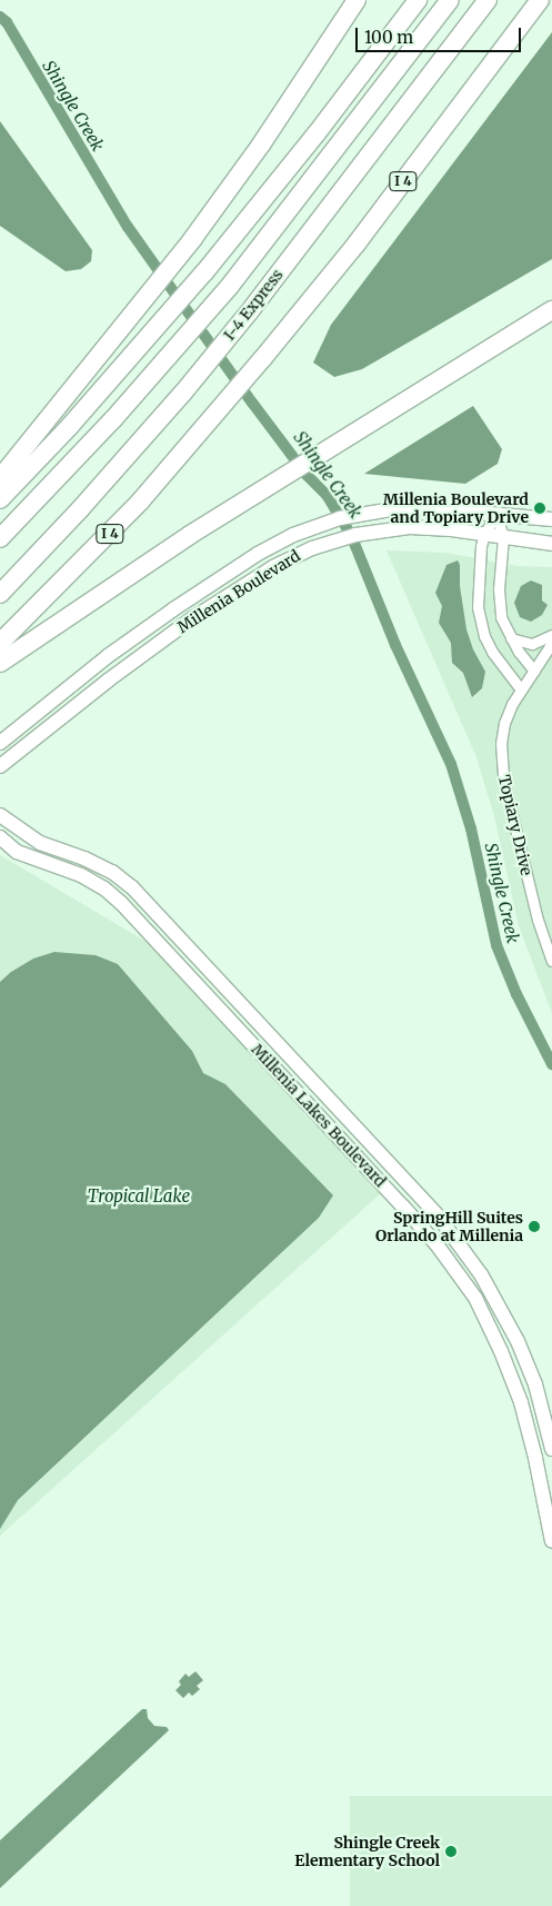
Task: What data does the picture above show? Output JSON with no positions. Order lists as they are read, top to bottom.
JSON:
{
  "streets": {
    "highway": ["I 4", "I-4 Express"],
    "street": ["Millenia Boulevard", "Topiary Drive", "Millenia Lakes Boulevard"]
  },
  "water": ["Shingle Creek", "Tropical Lake"],
  "places": ["Millenia Boulevard and Topiary Drive", "SpringHill Suites Orlando at Millenia", "Shingle Creek Elementary School"],
  "scale_bar": "100 m"
}
